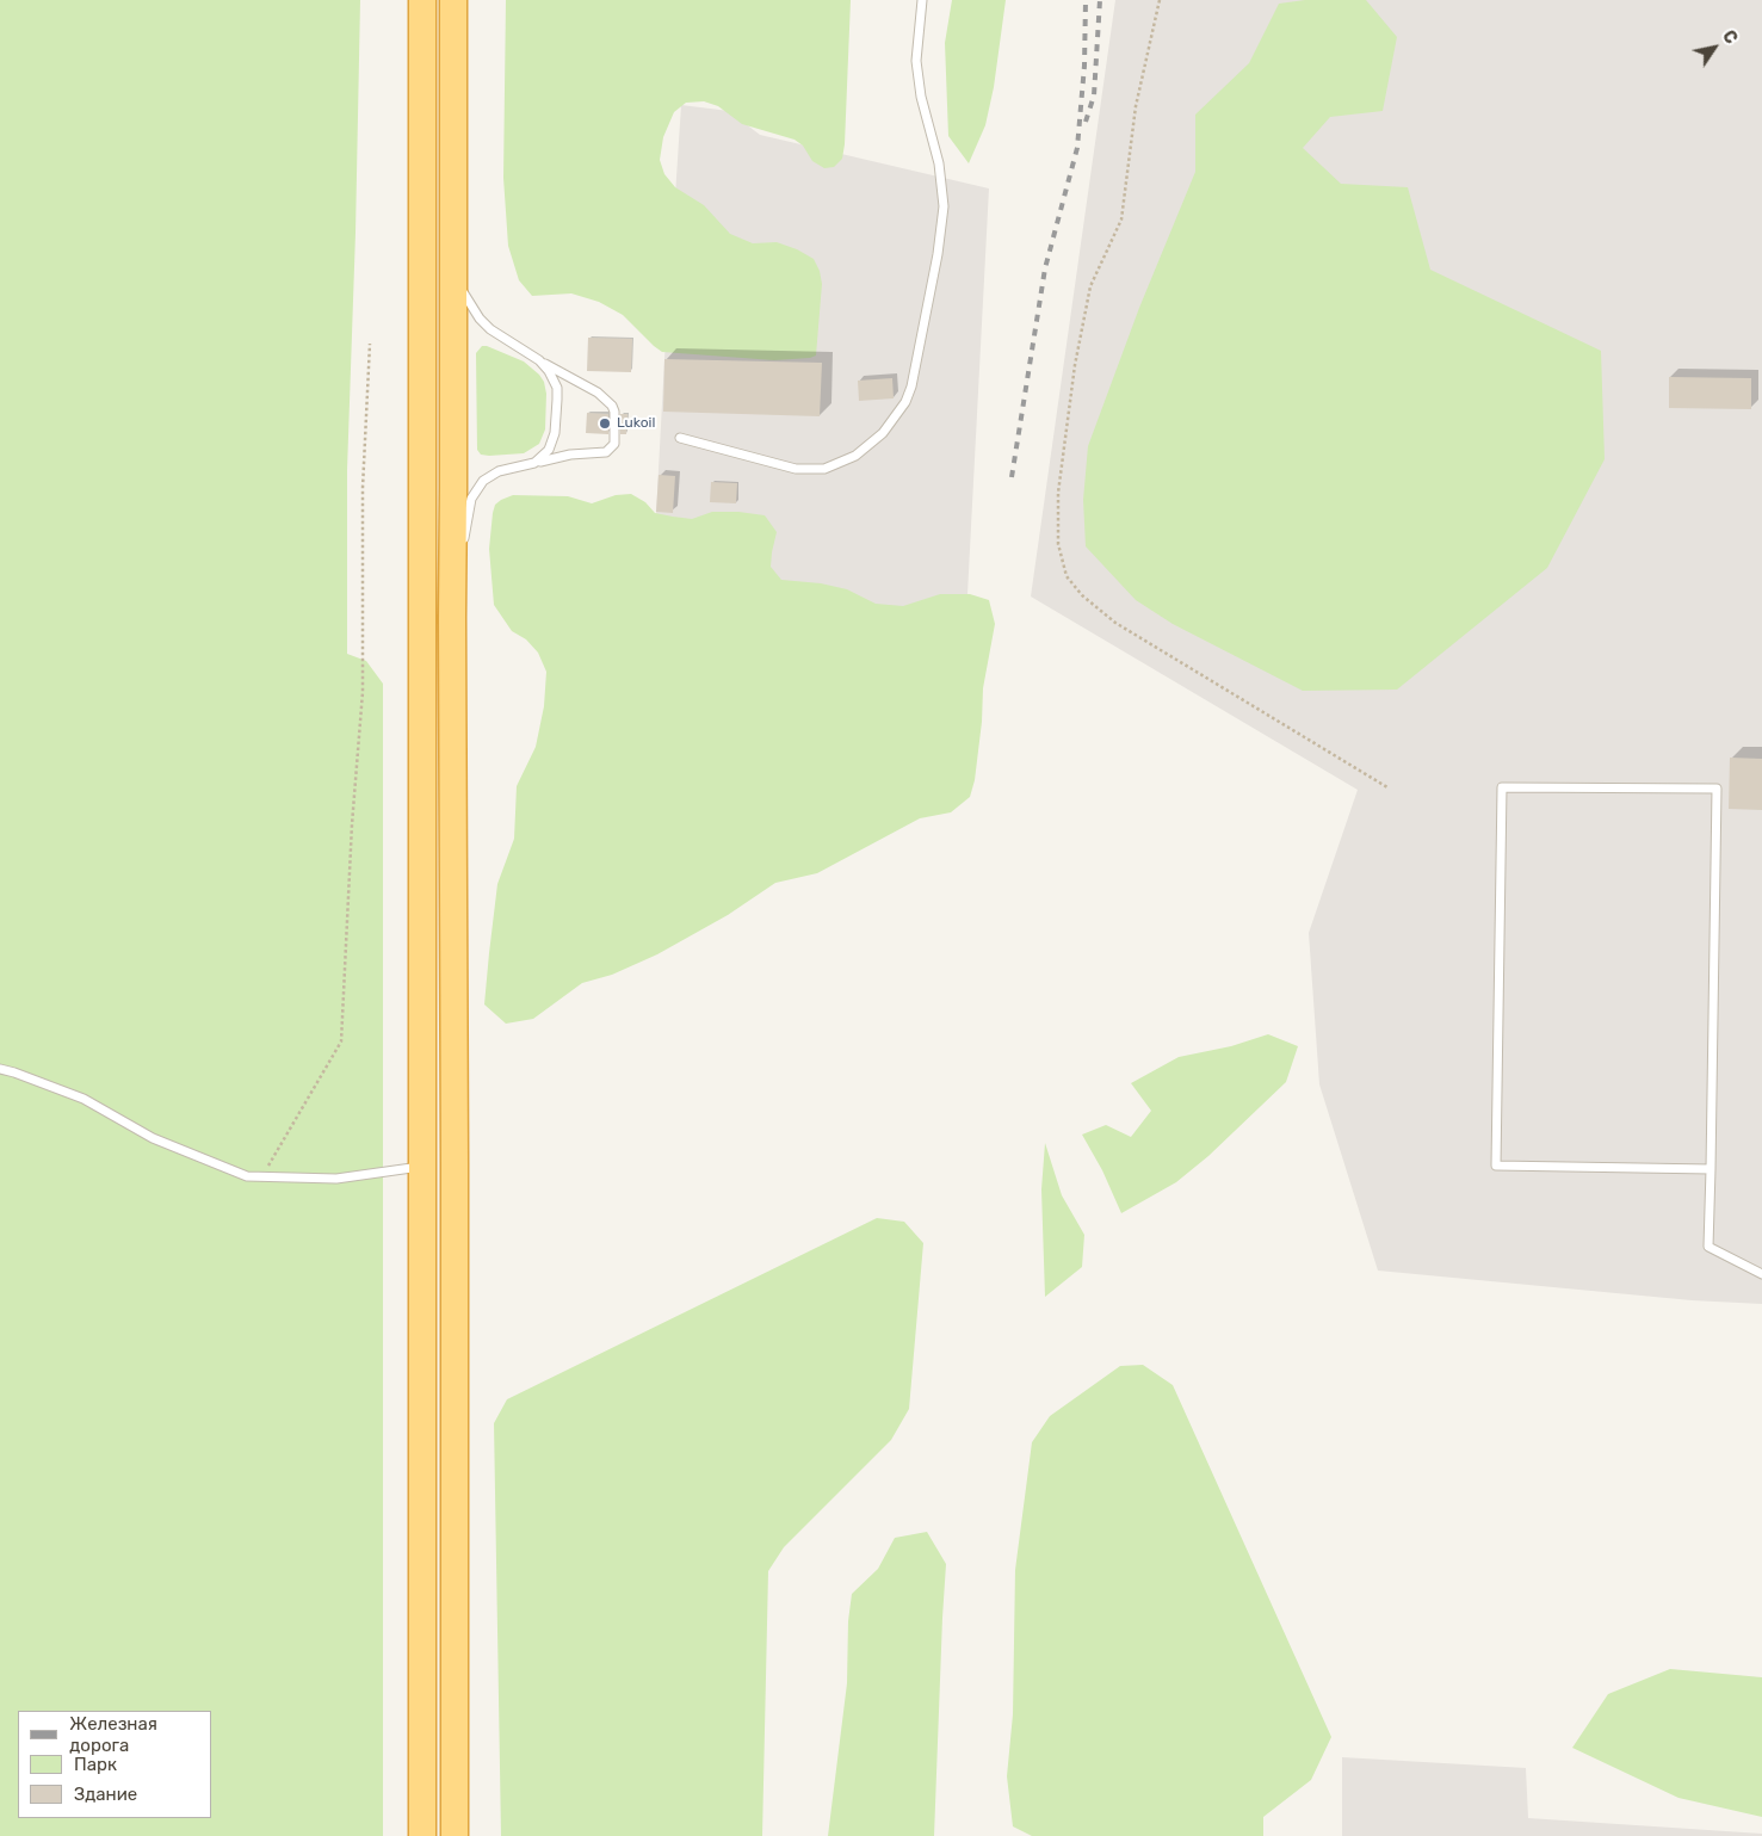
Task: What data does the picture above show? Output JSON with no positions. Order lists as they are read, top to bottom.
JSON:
{
  "places": ["Lukoil"],
  "legend": ["Железная дорога", "Парк", "Здание"],
  "north": "top right"
}
